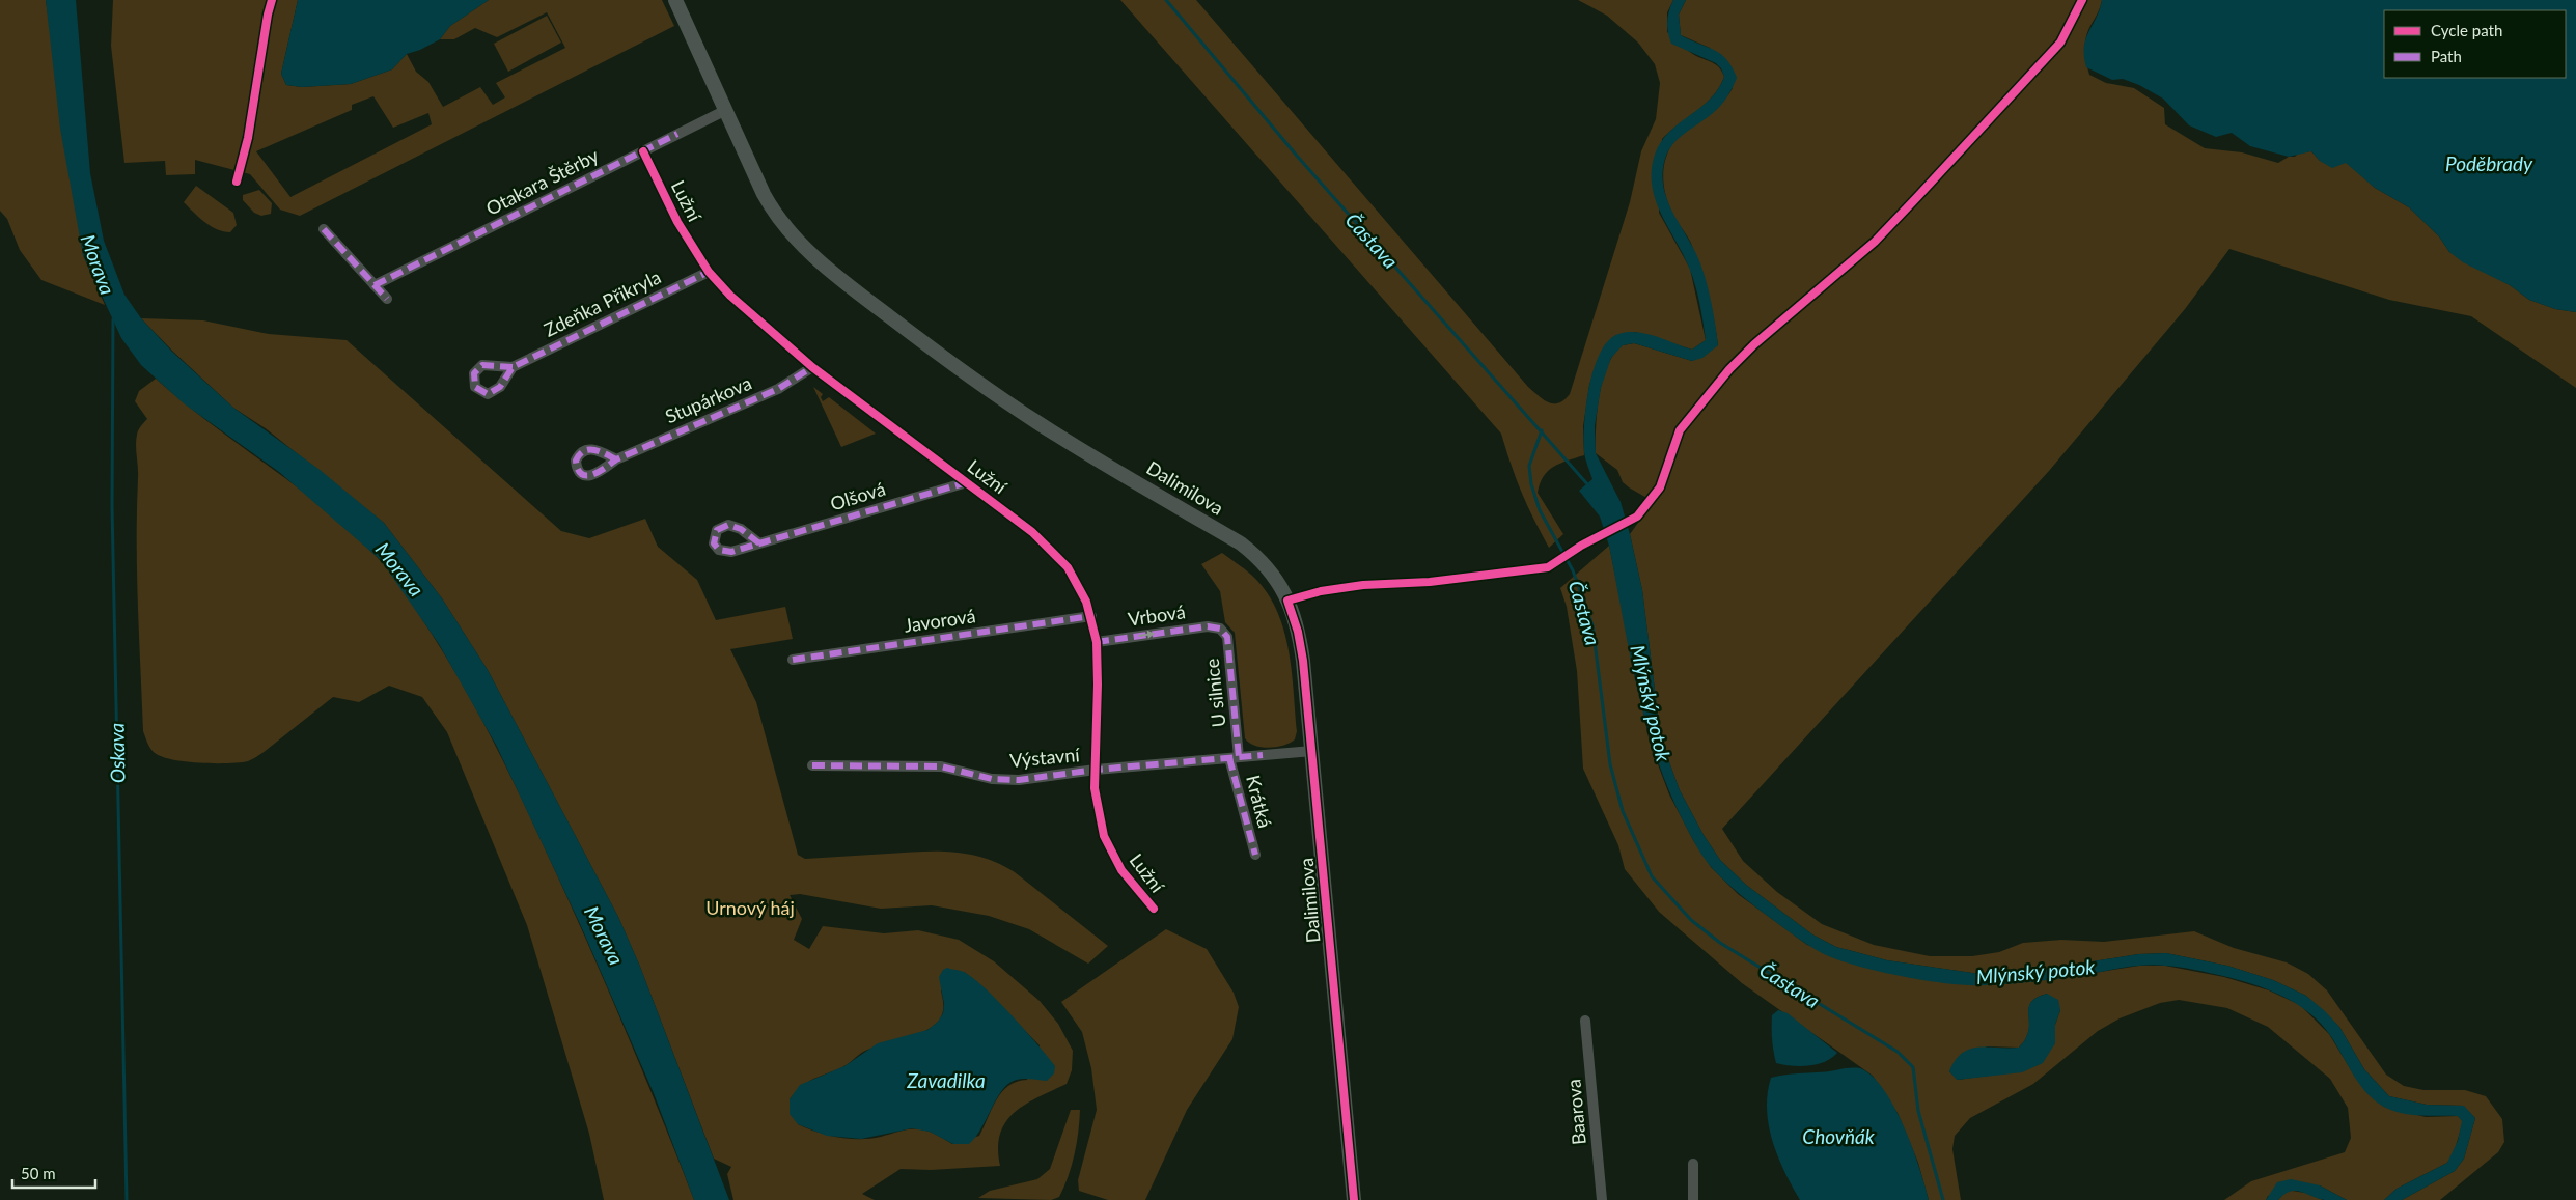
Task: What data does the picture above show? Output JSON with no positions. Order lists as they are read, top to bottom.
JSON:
{
  "streets": {
    "main road": ["Dalimilova"],
    "street": [
      "Otakara Štěrby",
      "Lužní",
      "Zdeňka Přikryla",
      "Stupárkova",
      "Olšová",
      "Vrbová",
      "Javorová",
      "U silnice",
      "Výstavní",
      "Krátká",
      "Baarova"
    ]
  },
  "crossings": [
    ["Otakara Štěrby", "Lužní"],
    ["Otakara Štěrby", "Dalimilova"],
    ["Lužní", "Zdeňka Přikryla"],
    ["Lužní", "Stupárkova"],
    ["Lužní", "Olšová"],
    ["Lužní", "Vrbová"],
    ["Lužní", "Javorová"],
    ["Lužní", "Výstavní"],
    ["Dalimilova", "Výstavní"],
    ["Vrbová", "U silnice"],
    ["U silnice", "Výstavní"],
    ["U silnice", "Krátká"],
    ["Výstavní", "Krátká"]
  ],
  "one_way": ["Vrbová"],
  "water": [
    "Poděbrady",
    "Častava",
    "Morava",
    "Mlýnský potok",
    "Oskava",
    "Zavadilka",
    "Chovňák"
  ],
  "parks": ["Urnový háj"],
  "legend": ["Cycle path", "Path"],
  "scale_bar": "50 m"
}
